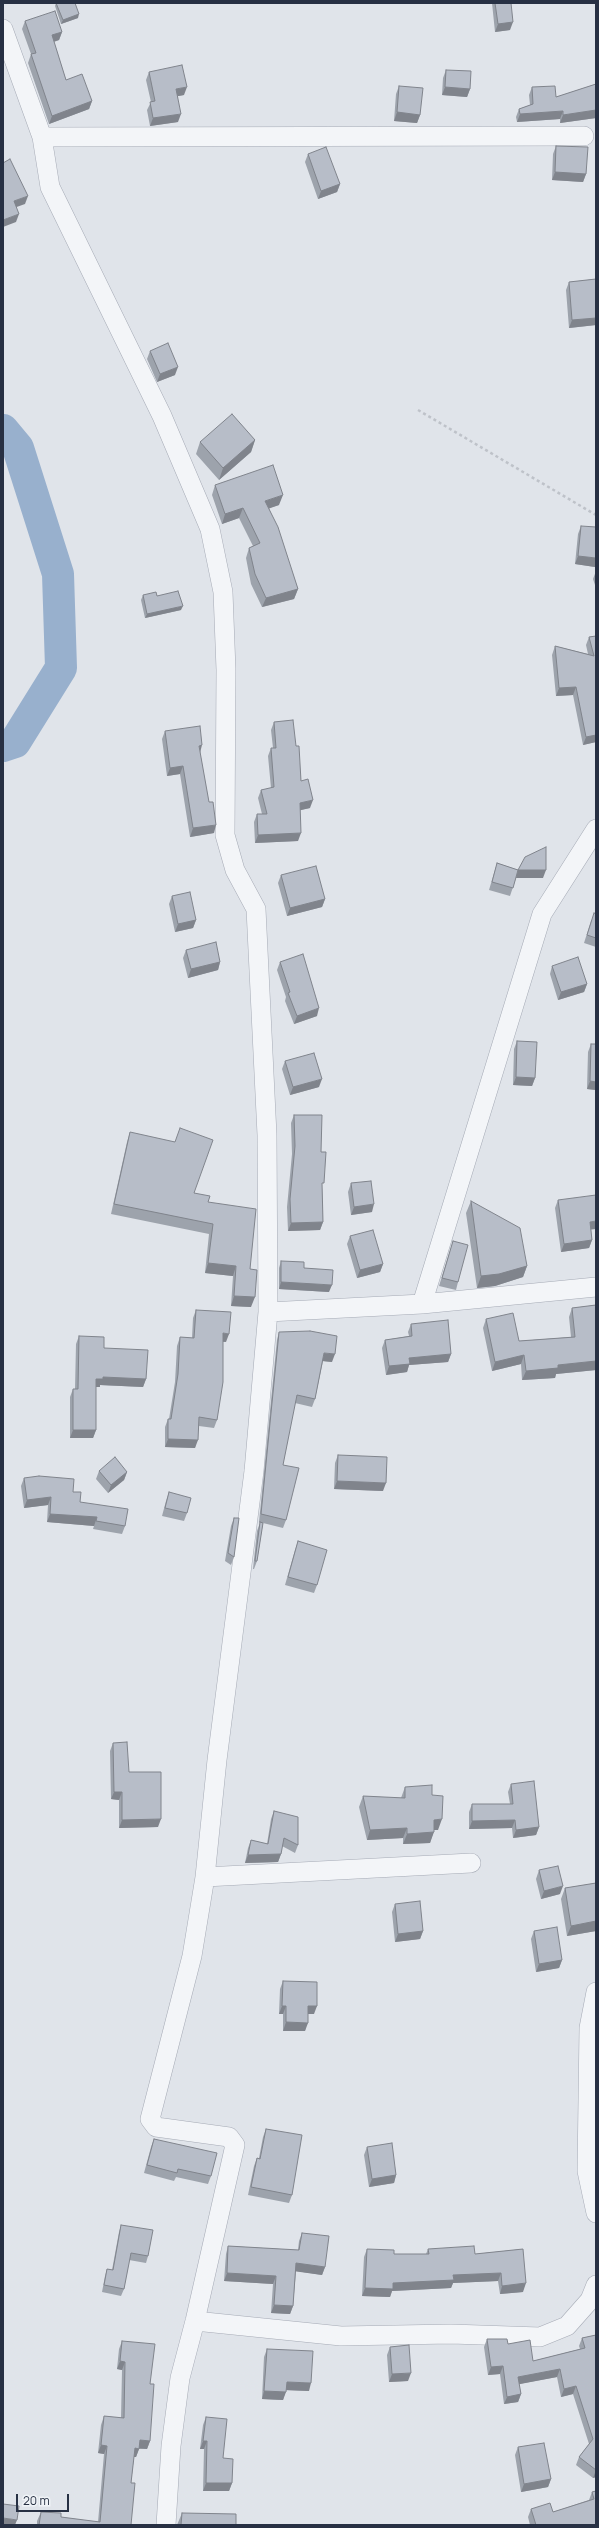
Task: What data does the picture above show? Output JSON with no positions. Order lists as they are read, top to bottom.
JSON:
{
  "scale_bar": "20 m"
}
